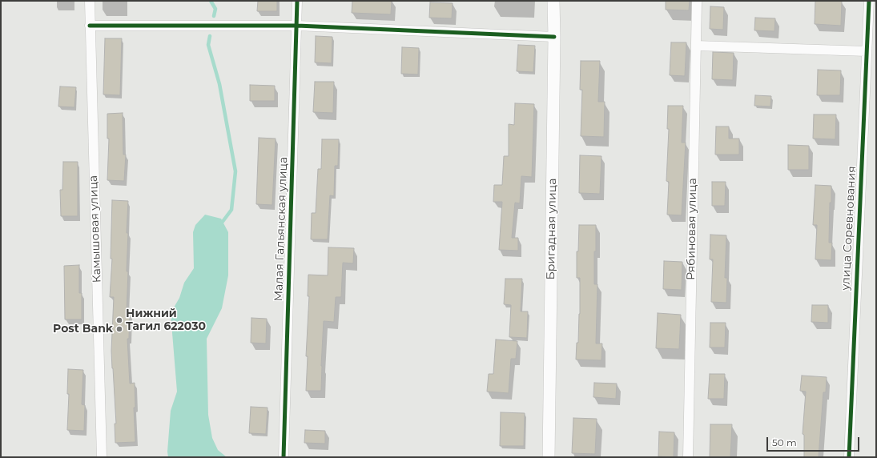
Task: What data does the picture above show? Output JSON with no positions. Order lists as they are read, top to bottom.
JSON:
{
  "streets": {
    "street": [
      "улица Соревнования",
      "Камышовая улица",
      "Малая Гальянская улица",
      "Бригадная улица",
      "Рябиновая улица"
    ]
  },
  "places": ["Нижний Тагил 622030", "Post Bank"],
  "scale_bar": "50 m"
}
